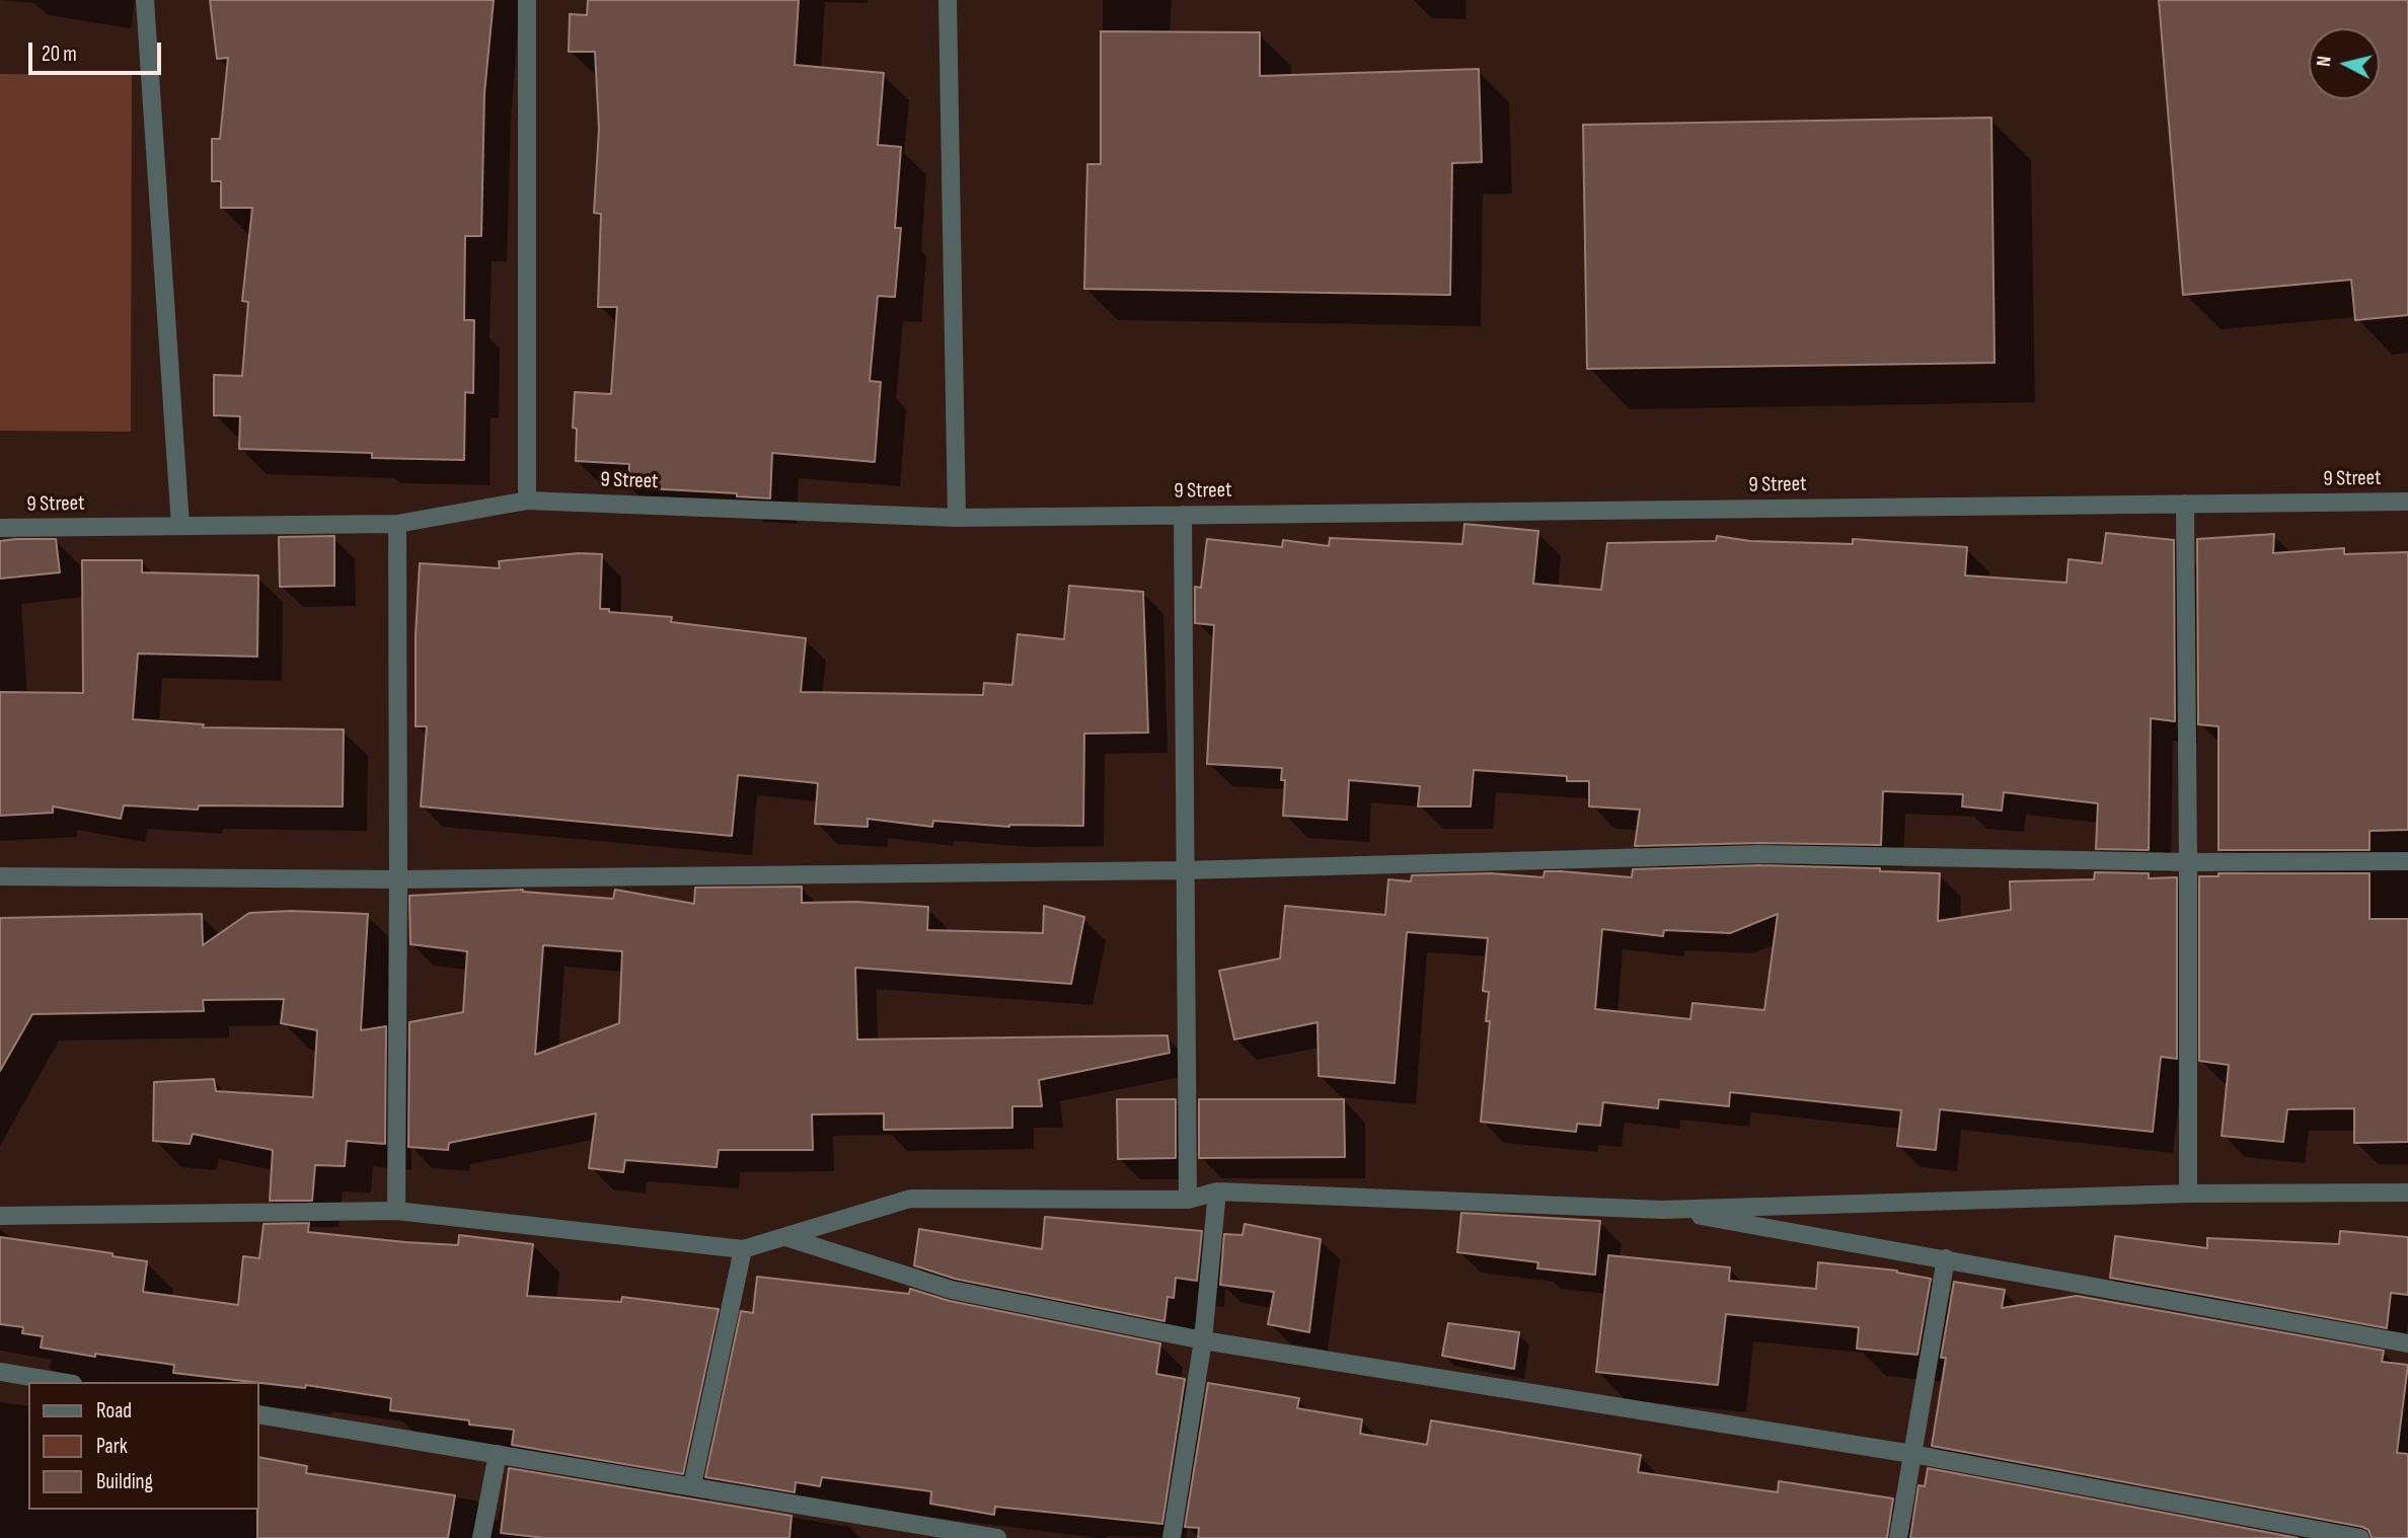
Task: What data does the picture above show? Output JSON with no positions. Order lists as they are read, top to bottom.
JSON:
{
  "streets": {
    "street": ["9 Street"]
  },
  "legend": ["Road", "Park", "Building"],
  "scale_bar": "20 m",
  "north": "left"
}
